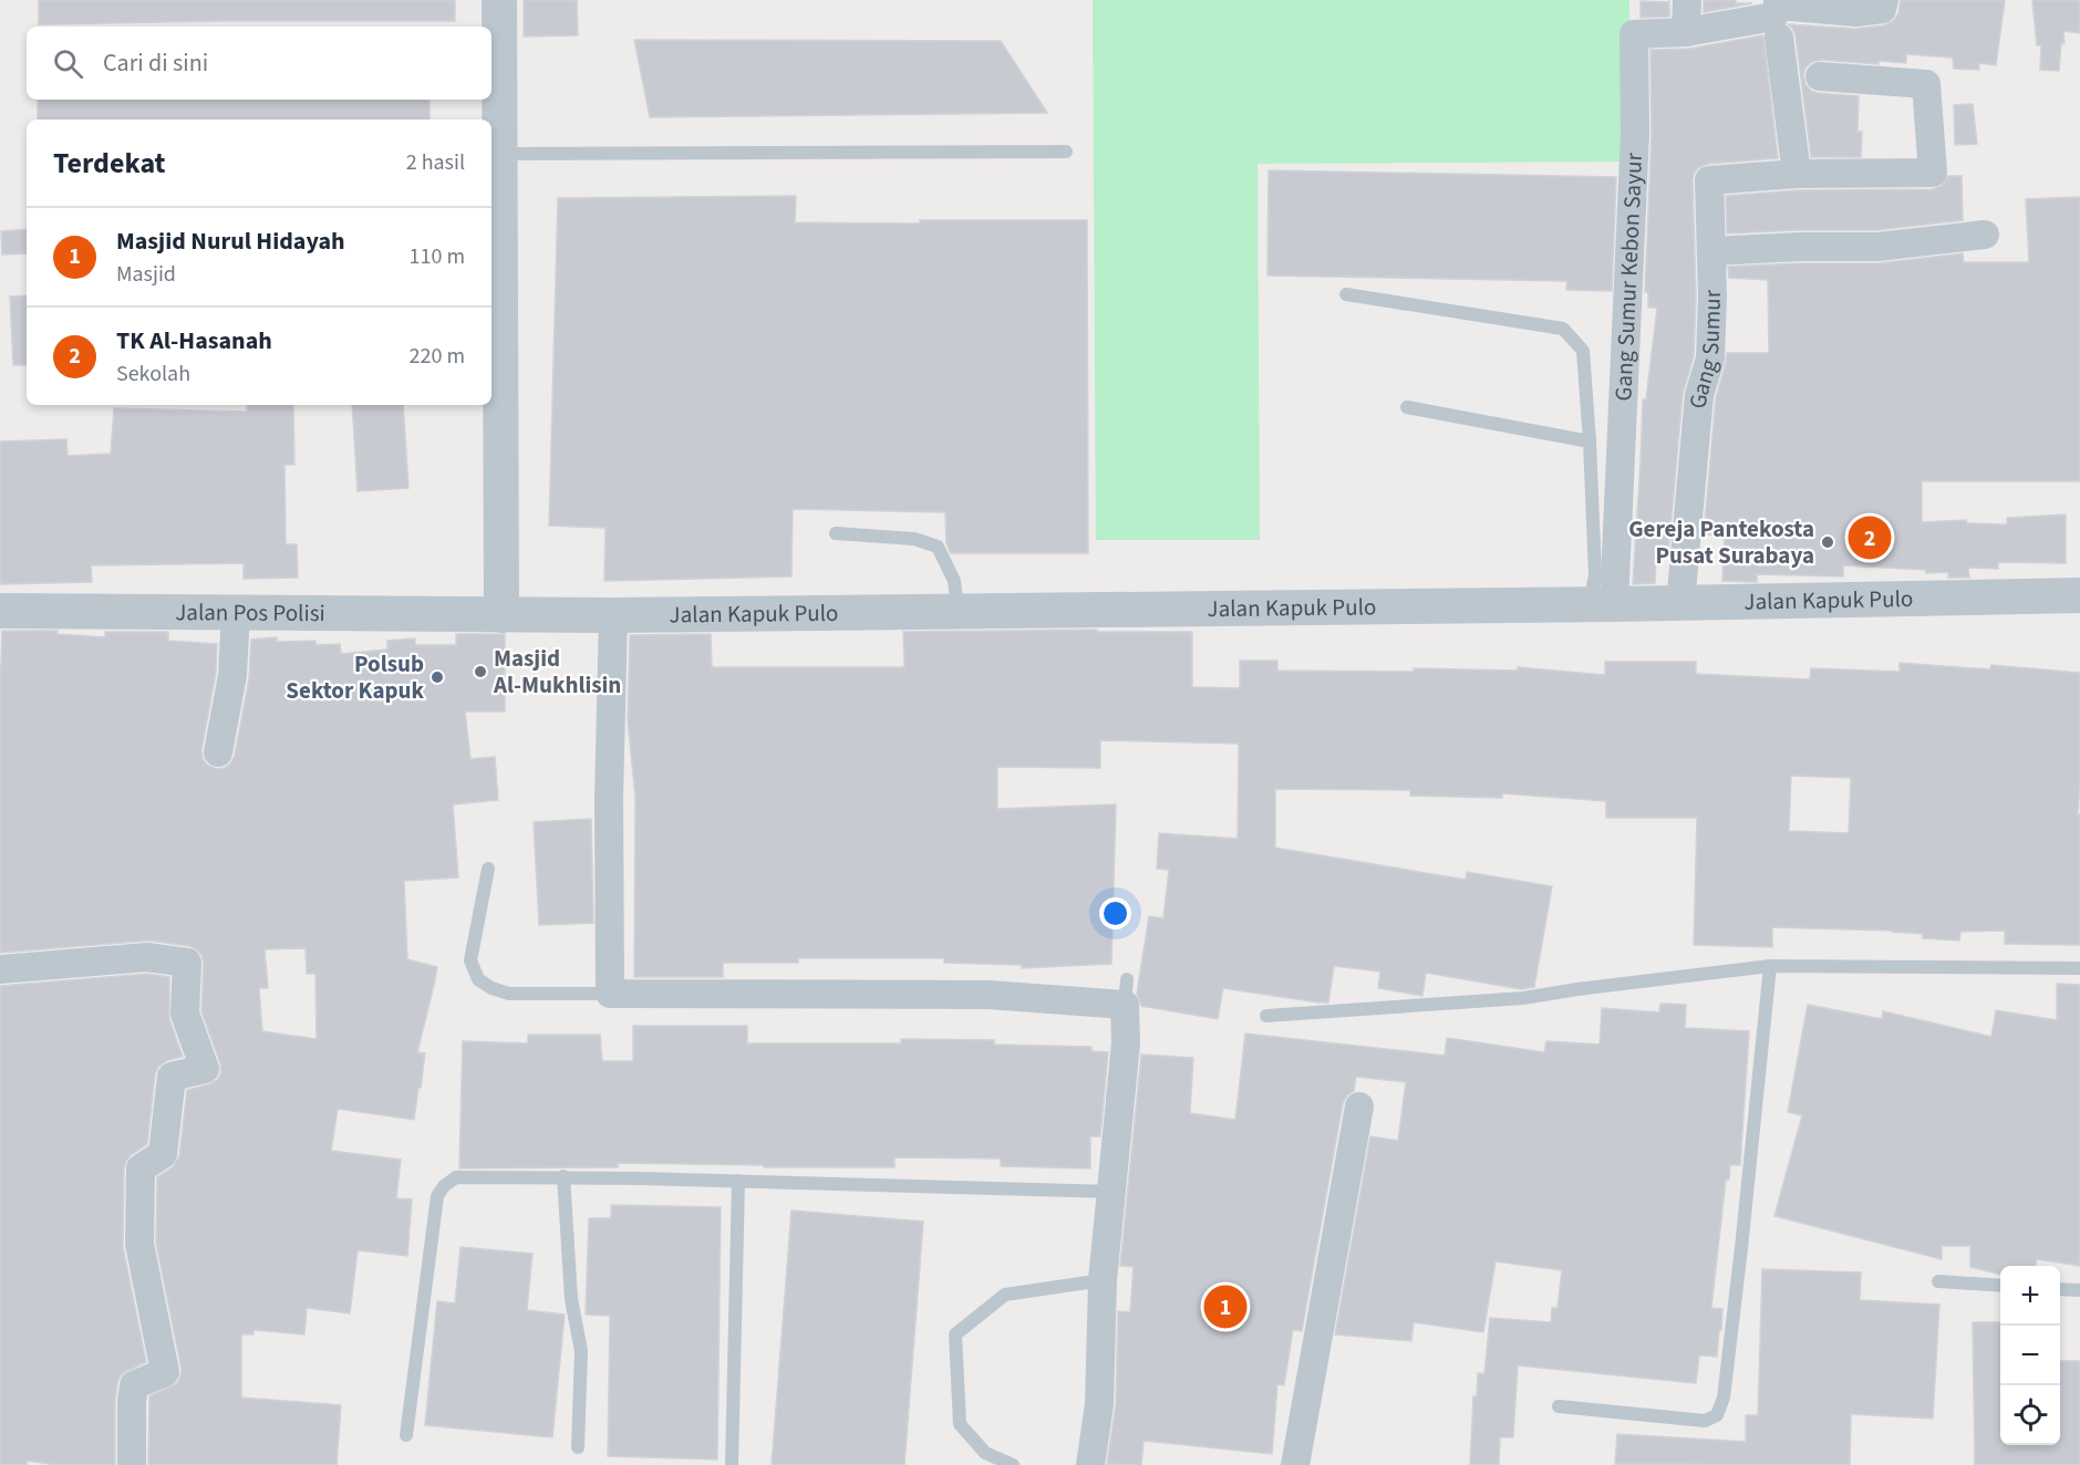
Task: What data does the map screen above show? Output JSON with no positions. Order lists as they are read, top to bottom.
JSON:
{
  "streets": {
    "street": [
      "Gang Sumur Kebon Sayur",
      "Gang Sumur",
      "Jalan Kapuk Pulo",
      "Jalan Pos Polisi"
    ]
  },
  "crossings": [
    ["Gang Sumur Kebon Sayur", "Jalan Kapuk Pulo"],
    ["Gang Sumur", "Jalan Kapuk Pulo"],
    ["Jalan Kapuk Pulo", "Jalan Pos Polisi"]
  ],
  "places": ["Gereja Pantekosta Pusat Surabaya", "Masjid Al-Mukhlisin", "Polsub Sektor Kapuk"],
  "page": {
    "search": "Cari di sini",
    "heading": ["Terdekat", "2 hasil"],
    "list": [
      {
        "mark": "1",
        "name": "Masjid Nurul Hidayah",
        "note": "Masjid",
        "value": "110 m"
      },
      {
        "mark": "2",
        "name": "TK Al-Hasanah",
        "note": "Sekolah",
        "value": "220 m"
      }
    ],
    "pins": ["2", "1"],
    "map_buttons": ["+", "−"]
  }
}
